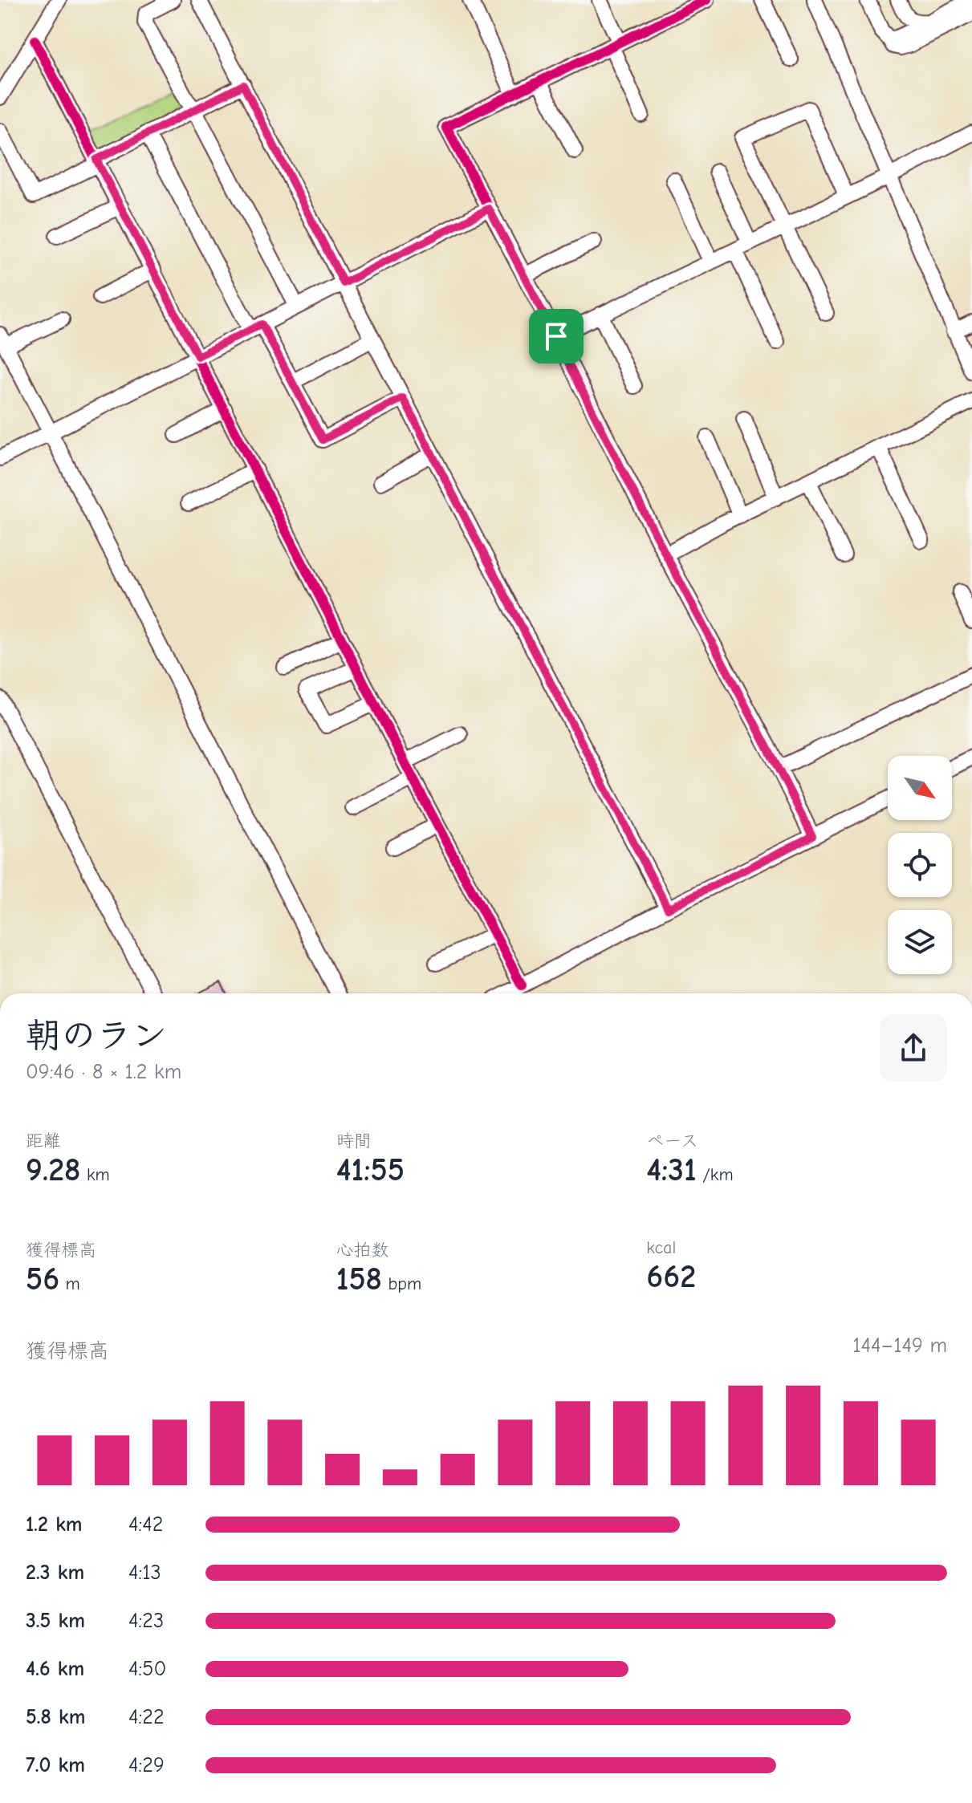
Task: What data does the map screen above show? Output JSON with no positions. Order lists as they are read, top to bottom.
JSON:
{
  "north": "bottom right",
  "page": {
    "heading": ["朝のラン", "09:46 · 8 × 1.2 km"],
    "stats": [
      ["距離", "9.28 km"],
      ["時間", "41:55"],
      ["ペース", "4:31 /km"],
      ["獲得標高", "56 m"],
      ["心拍数", "158 bpm"],
      ["kcal", "662"]
    ],
    "chart": ["獲得標高", "144–149 m"],
    "list": [
      {
        "name": "1.2 km",
        "note": "4:42"
      },
      {
        "name": "2.3 km",
        "note": "4:13"
      },
      {
        "name": "3.5 km",
        "note": "4:23"
      },
      {
        "name": "4.6 km",
        "note": "4:50"
      },
      {
        "name": "5.8 km",
        "note": "4:22"
      },
      {
        "name": "7.0 km",
        "note": "4:29"
      }
    ]
  }
}
